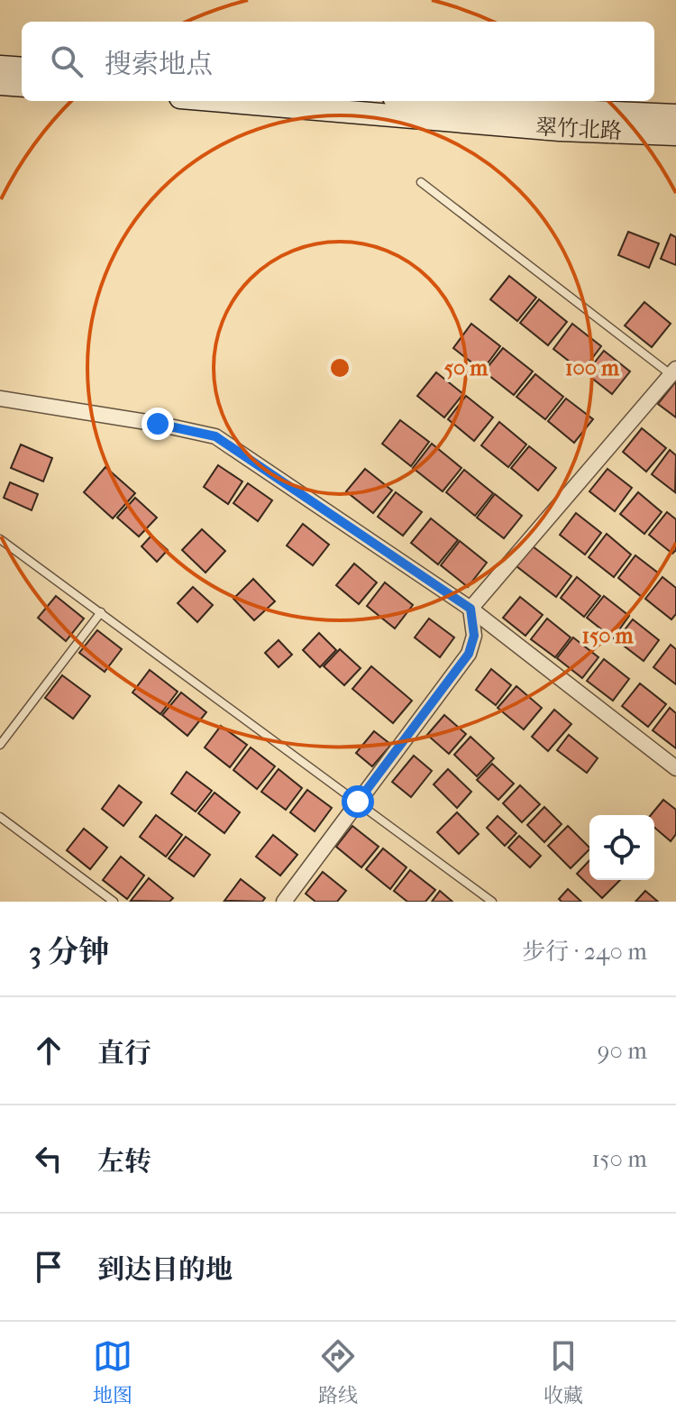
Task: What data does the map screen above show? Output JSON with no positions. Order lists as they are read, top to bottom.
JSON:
{
  "streets": {
    "main road": ["翠竹北路"]
  },
  "page": {
    "search": "搜索地点",
    "heading": ["3 分钟", "步行 · 240 m"],
    "list": [
      ["直行", "90 m"],
      ["左转", "150 m"],
      "到达目的地"
    ],
    "nav": ["地图", "路线", "收藏"]
  },
  "rings": ["50 m", "100 m", "150 m"]
}
